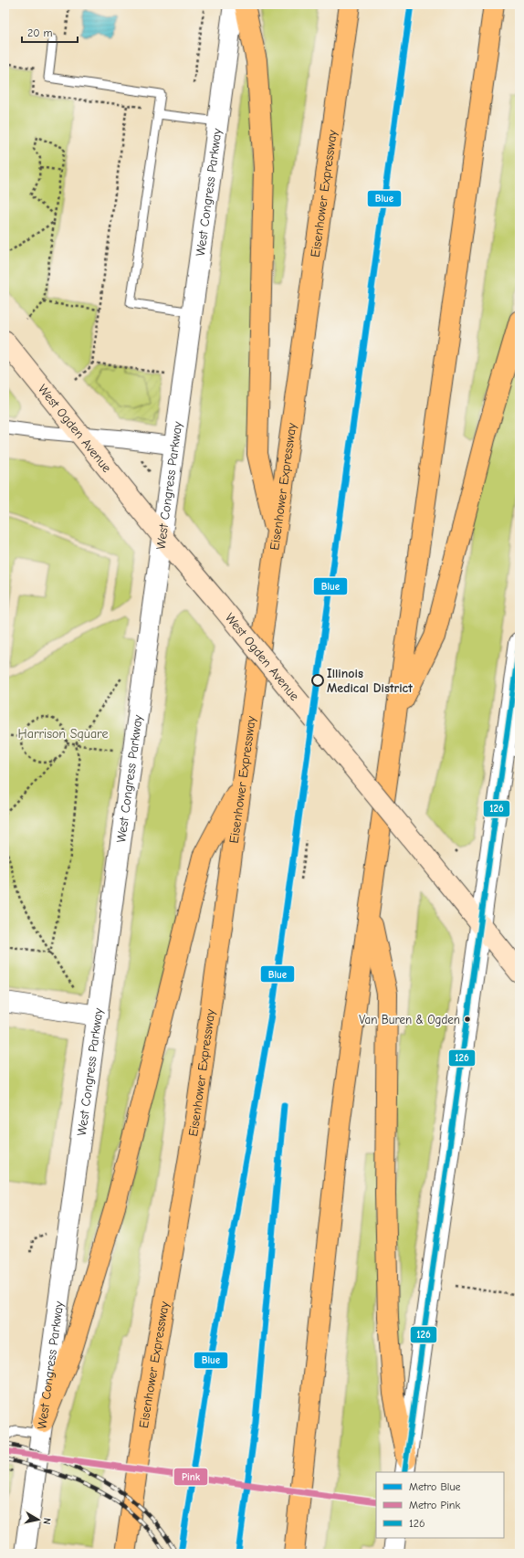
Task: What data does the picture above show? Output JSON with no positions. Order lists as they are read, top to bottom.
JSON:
{
  "streets": {
    "highway": ["Eisenhower Expressway"],
    "main road": ["West Ogden Avenue"],
    "street": ["West Congress Parkway"]
  },
  "crossings": [
    ["West Congress Parkway", "West Ogden Avenue"]
  ],
  "parks": ["Harrison Square"],
  "places": ["Illinois Medical District", "Van Buren & Ogden"],
  "lines": ["metro line Blue", "transit line 126", "metro line Pink"],
  "legend": ["Metro Blue", "Metro Pink", "126"],
  "scale_bar": "20 m",
  "north": "right"
}
